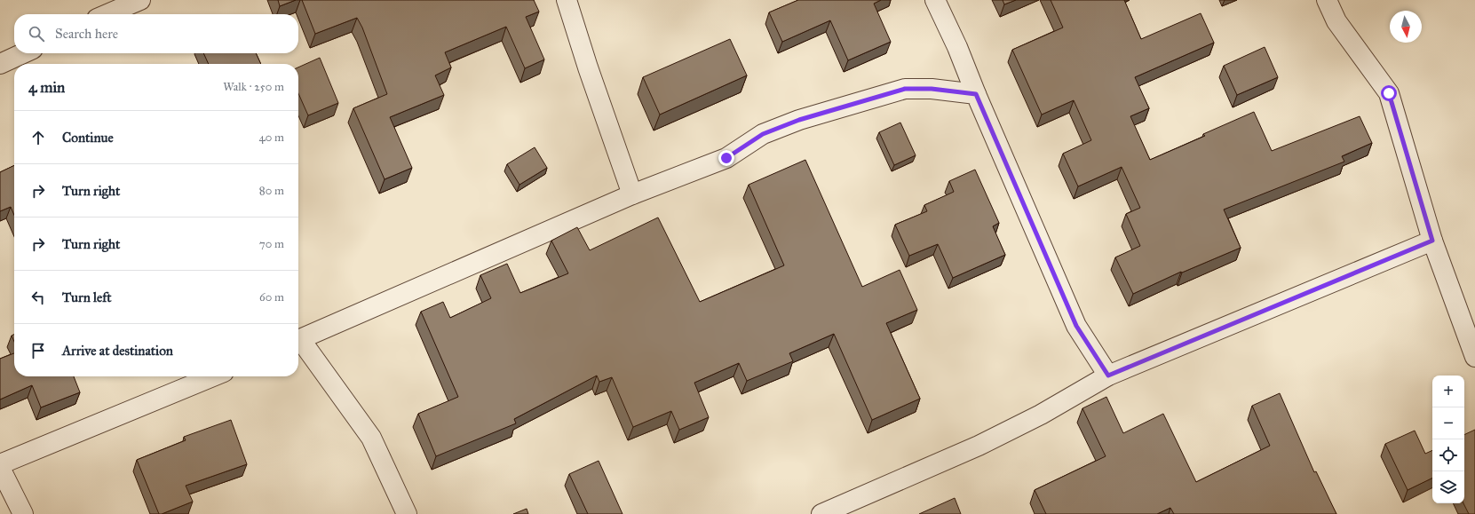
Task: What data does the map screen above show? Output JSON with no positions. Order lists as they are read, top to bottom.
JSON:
{
  "north": "bottom",
  "page": {
    "search": "Search here",
    "heading": ["4 min", "Walk · 250 m"],
    "list": [
      ["Continue", "40 m"],
      ["Turn right", "80 m"],
      ["Turn right", "70 m"],
      ["Turn left", "60 m"],
      "Arrive at destination"
    ],
    "map_buttons": ["+", "−"]
  }
}
